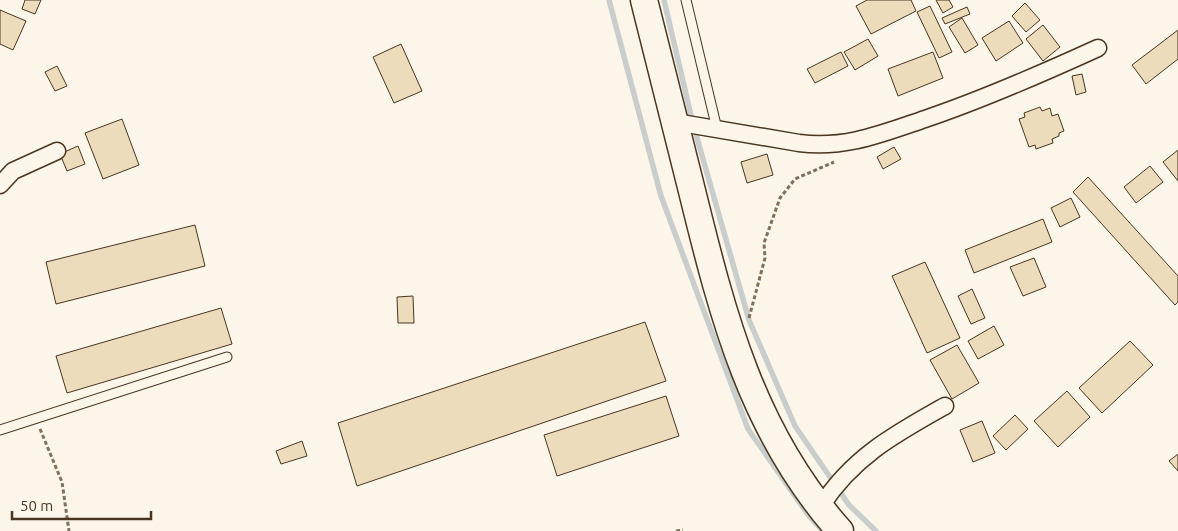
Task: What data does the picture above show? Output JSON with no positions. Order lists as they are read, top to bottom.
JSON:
{
  "scale_bar": "50 m"
}
